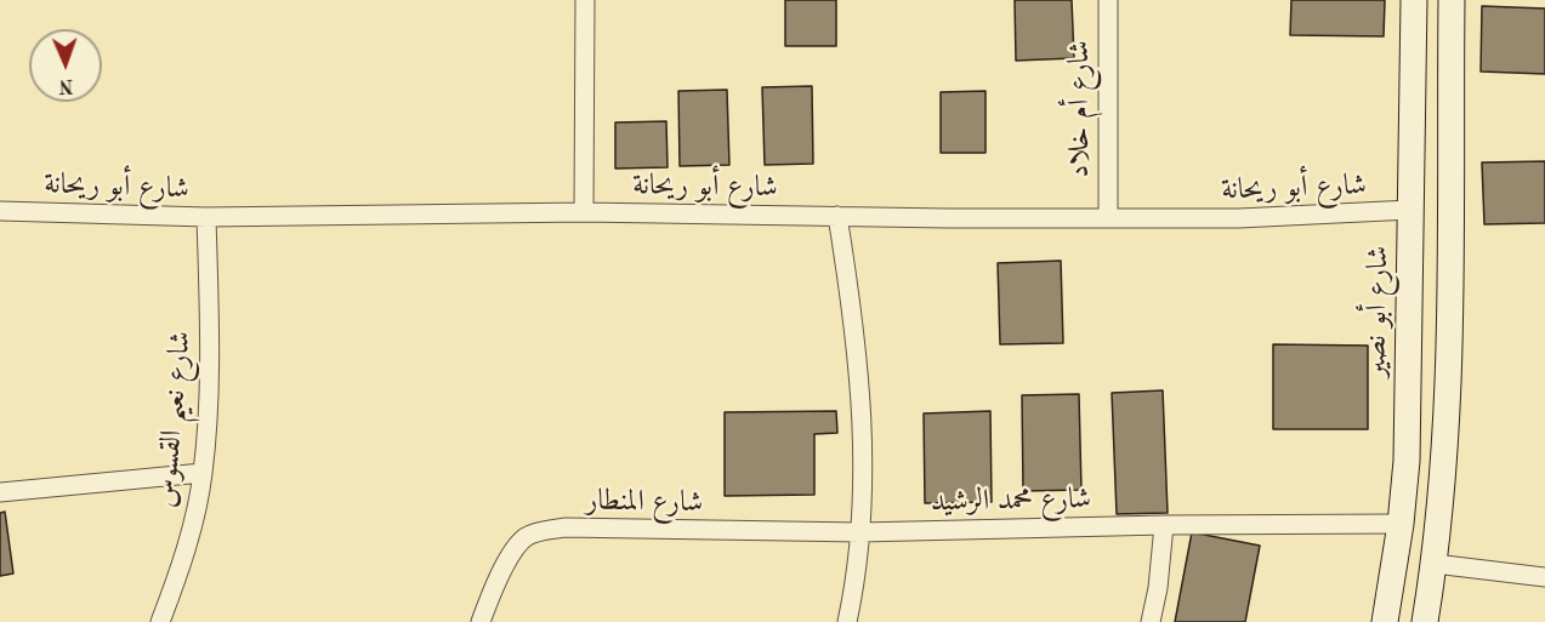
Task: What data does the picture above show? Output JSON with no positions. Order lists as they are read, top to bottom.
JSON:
{
  "streets": {
    "main road": ["شارع أبو نصير"],
    "street": [
      "شارع أم خلاد",
      "شارع أبو ريحانة",
      "شارع نعيم القسوس",
      "شارع محمد الرشيد",
      "شارع المنطار"
    ]
  },
  "crossings": [
    ["شارع أم خلاد", "شارع أبو ريحانة"],
    ["شارع أبو ريحانة", "شارع أبو نصير"],
    ["شارع أبو ريحانة", "شارع نعيم القسوس"],
    ["شارع أبو نصير", "شارع محمد الرشيد"],
    ["شارع محمد الرشيد", "شارع المنطار"]
  ],
  "north": "bottom"
}
